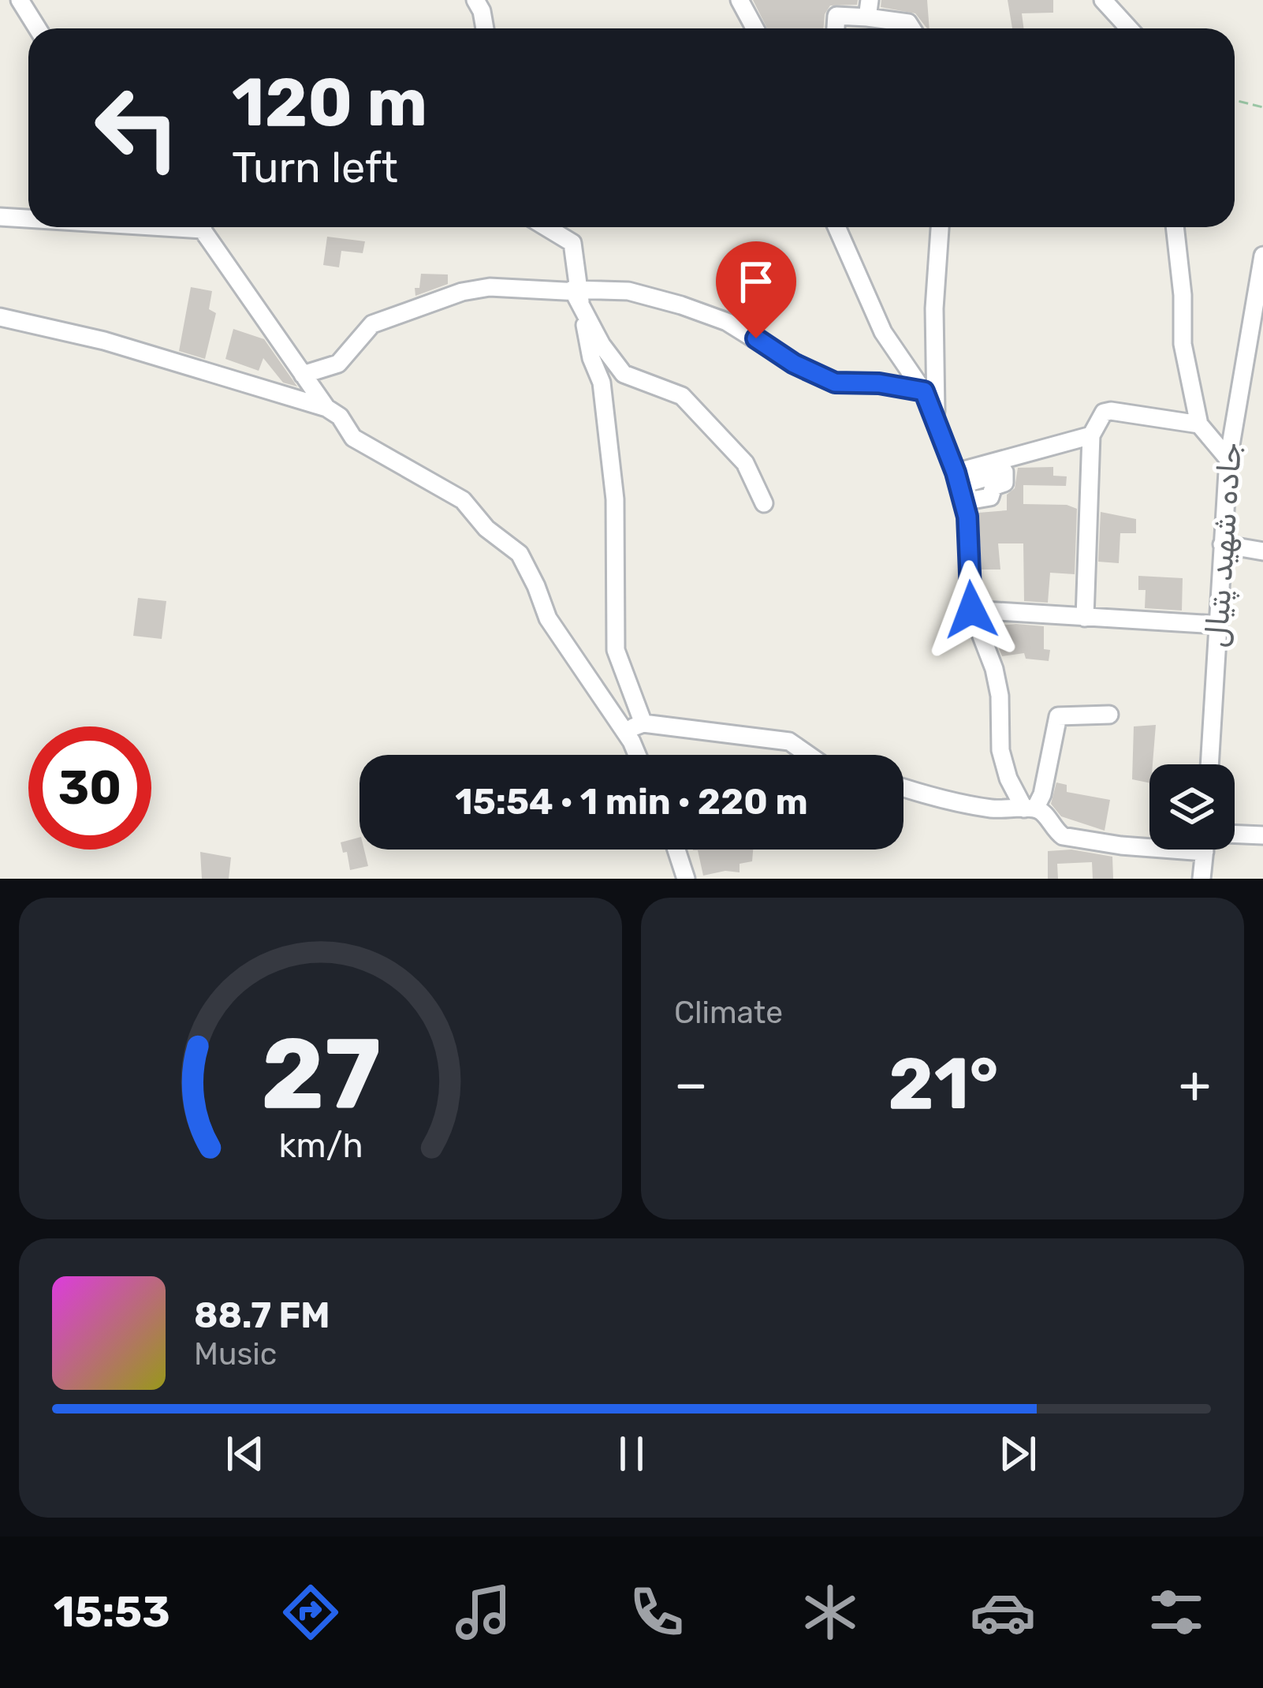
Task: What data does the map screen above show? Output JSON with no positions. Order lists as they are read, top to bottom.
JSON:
{
  "streets": {
    "street": ["جاده شهید پتیال"]
  },
  "page": {
    "turn": ["120 m", "Turn left"],
    "limit": "30",
    "trip": "15:54 · 1 min · 220 m",
    "tile": "Climate",
    "heat": ["−", "21°", "+"],
    "song": ["88.7 FM", "Music"],
    "tabs": "15:53",
    "gauge": ["27", "km/h"]
  }
}
